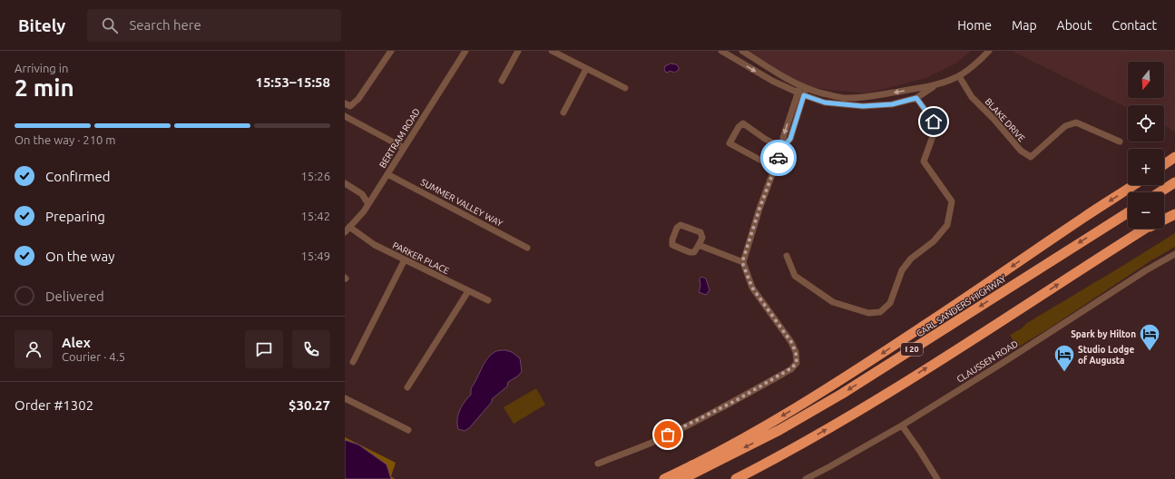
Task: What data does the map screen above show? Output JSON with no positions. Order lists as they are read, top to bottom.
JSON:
{
  "streets": {
    "highway": ["CARL SANDERS HIGHWAY", "I 20"],
    "street": [
      "BLAKE DRIVE",
      "BERTRAM ROAD",
      "SUMMER VALLEY WAY",
      "PARKER PLACE",
      "CLAUSSEN ROAD"
    ]
  },
  "crossings": [
    ["BERTRAM ROAD", "SUMMER VALLEY WAY"],
    ["BERTRAM ROAD", "PARKER PLACE"]
  ],
  "places": {
    "hotel": ["Spark by Hilton", "Studio Lodge of Augusta"]
  },
  "north": "bottom",
  "page": {
    "header": "Bitely",
    "search": "Search here",
    "nav": [
      "Home",
      "Map",
      "About",
      "Contact"
    ],
    "heading": ["2 min", "Arriving in", "15:53–15:58"],
    "panel": [
      "Alex",
      "Courier · 4.5",
      "Order #1302",
      "$30.27"
    ],
    "map_buttons": ["+", "−"],
    "bar": "On the way · 210 m",
    "list": [
      ["Confirmed", "15:26"],
      ["Preparing", "15:42"],
      ["On the way", "15:49"],
      "Delivered"
    ]
  }
}
